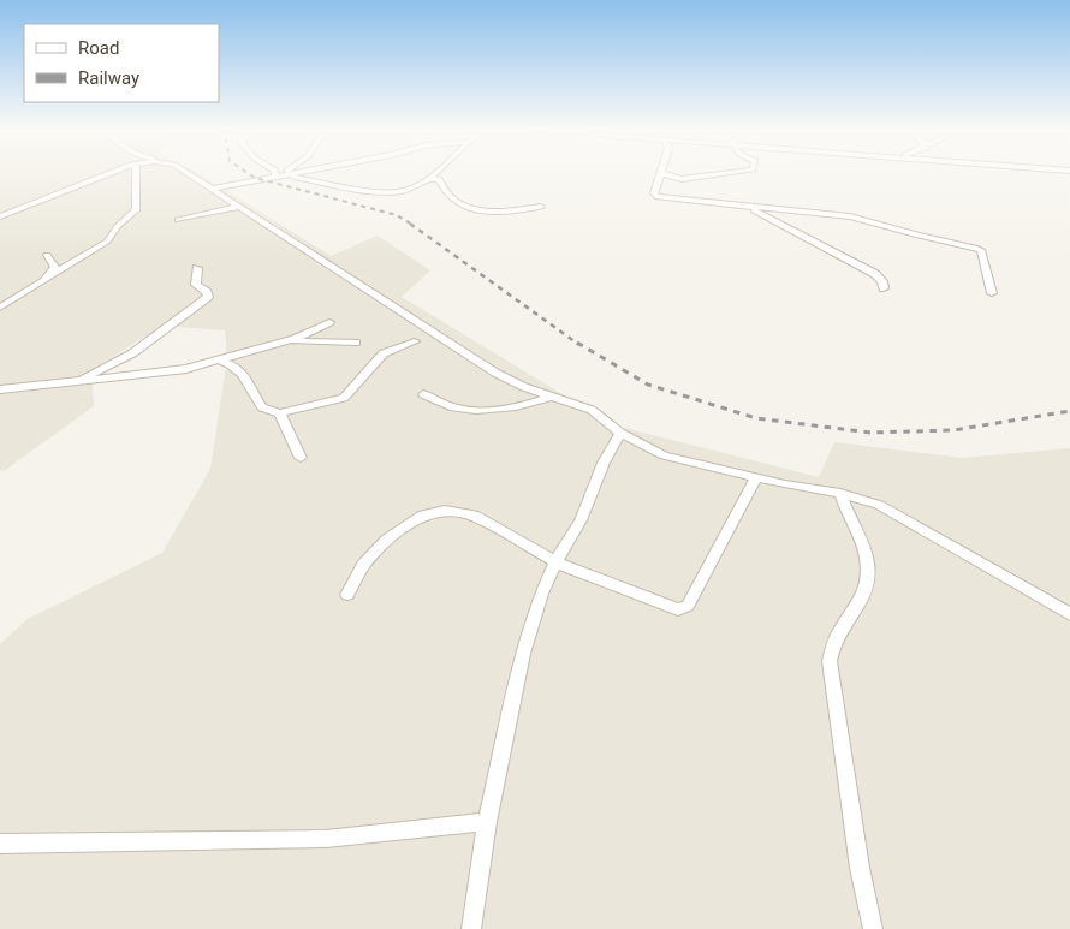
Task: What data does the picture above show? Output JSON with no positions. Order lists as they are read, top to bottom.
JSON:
{
  "legend": ["Road", "Railway"]
}
